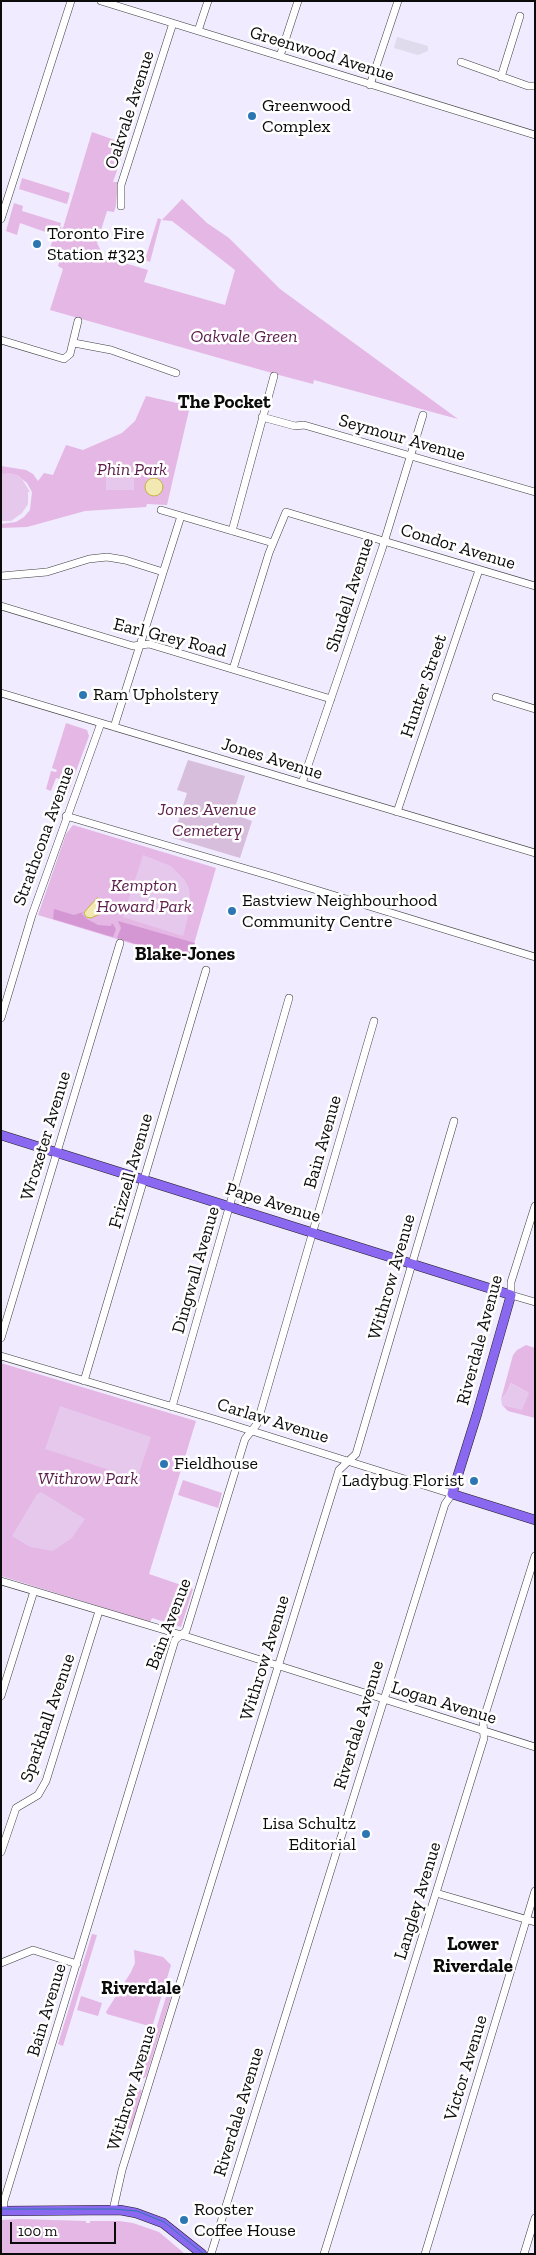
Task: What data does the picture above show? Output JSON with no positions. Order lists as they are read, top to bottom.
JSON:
{
  "streets": {
    "main road": ["Pape Avenue", "Riverdale Avenue", "Carlaw Avenue"],
    "street": [
      "Greenwood Avenue",
      "Oakvale Avenue",
      "Seymour Avenue",
      "Condor Avenue",
      "Shudell Avenue",
      "Earl Grey Road",
      "Hunter Street",
      "Jones Avenue",
      "Strathcona Avenue",
      "Wroxeter Avenue",
      "Bain Avenue",
      "Frizzell Avenue",
      "Dingwall Avenue",
      "Withrow Avenue",
      "Logan Avenue",
      "Sparkhall Avenue",
      "Langley Avenue",
      "Victor Avenue"
    ]
  },
  "crossings": [
    ["Greenwood Avenue", "Oakvale Avenue"],
    ["Seymour Avenue", "Shudell Avenue"],
    ["Condor Avenue", "Shudell Avenue"],
    ["Condor Avenue", "Hunter Street"],
    ["Shudell Avenue", "Earl Grey Road"],
    ["Shudell Avenue", "Jones Avenue"],
    ["Hunter Street", "Jones Avenue"],
    ["Jones Avenue", "Strathcona Avenue"],
    ["Wroxeter Avenue", "Pape Avenue"],
    ["Bain Avenue", "Pape Avenue"],
    ["Bain Avenue", "Carlaw Avenue"],
    ["Bain Avenue", "Logan Avenue"],
    ["Frizzell Avenue", "Pape Avenue"],
    ["Frizzell Avenue", "Carlaw Avenue"],
    ["Pape Avenue", "Dingwall Avenue"],
    ["Pape Avenue", "Withrow Avenue"],
    ["Pape Avenue", "Riverdale Avenue"],
    ["Dingwall Avenue", "Carlaw Avenue"],
    ["Withrow Avenue", "Carlaw Avenue"],
    ["Withrow Avenue", "Logan Avenue"],
    ["Riverdale Avenue", "Carlaw Avenue"],
    ["Riverdale Avenue", "Logan Avenue"],
    ["Logan Avenue", "Sparkhall Avenue"],
    ["Logan Avenue", "Langley Avenue"]
  ],
  "districts": [
    "The Pocket",
    "Blake-Jones",
    "Lower Riverdale",
    "Riverdale"
  ],
  "parks": [
    "Oakvale Green",
    "Phin Park",
    "Jones Avenue Cemetery",
    "Kempton Howard Park",
    "Withrow Park"
  ],
  "places": [
    "Greenwood Complex",
    "Toronto Fire Station #323",
    "Ram Upholstery",
    "Eastview Neighbourhood Community Centre",
    "Fieldhouse",
    "Ladybug Florist",
    "Lisa Schultz Editorial",
    "Rooster Coffee House"
  ],
  "scale_bar": "100 m"
}
